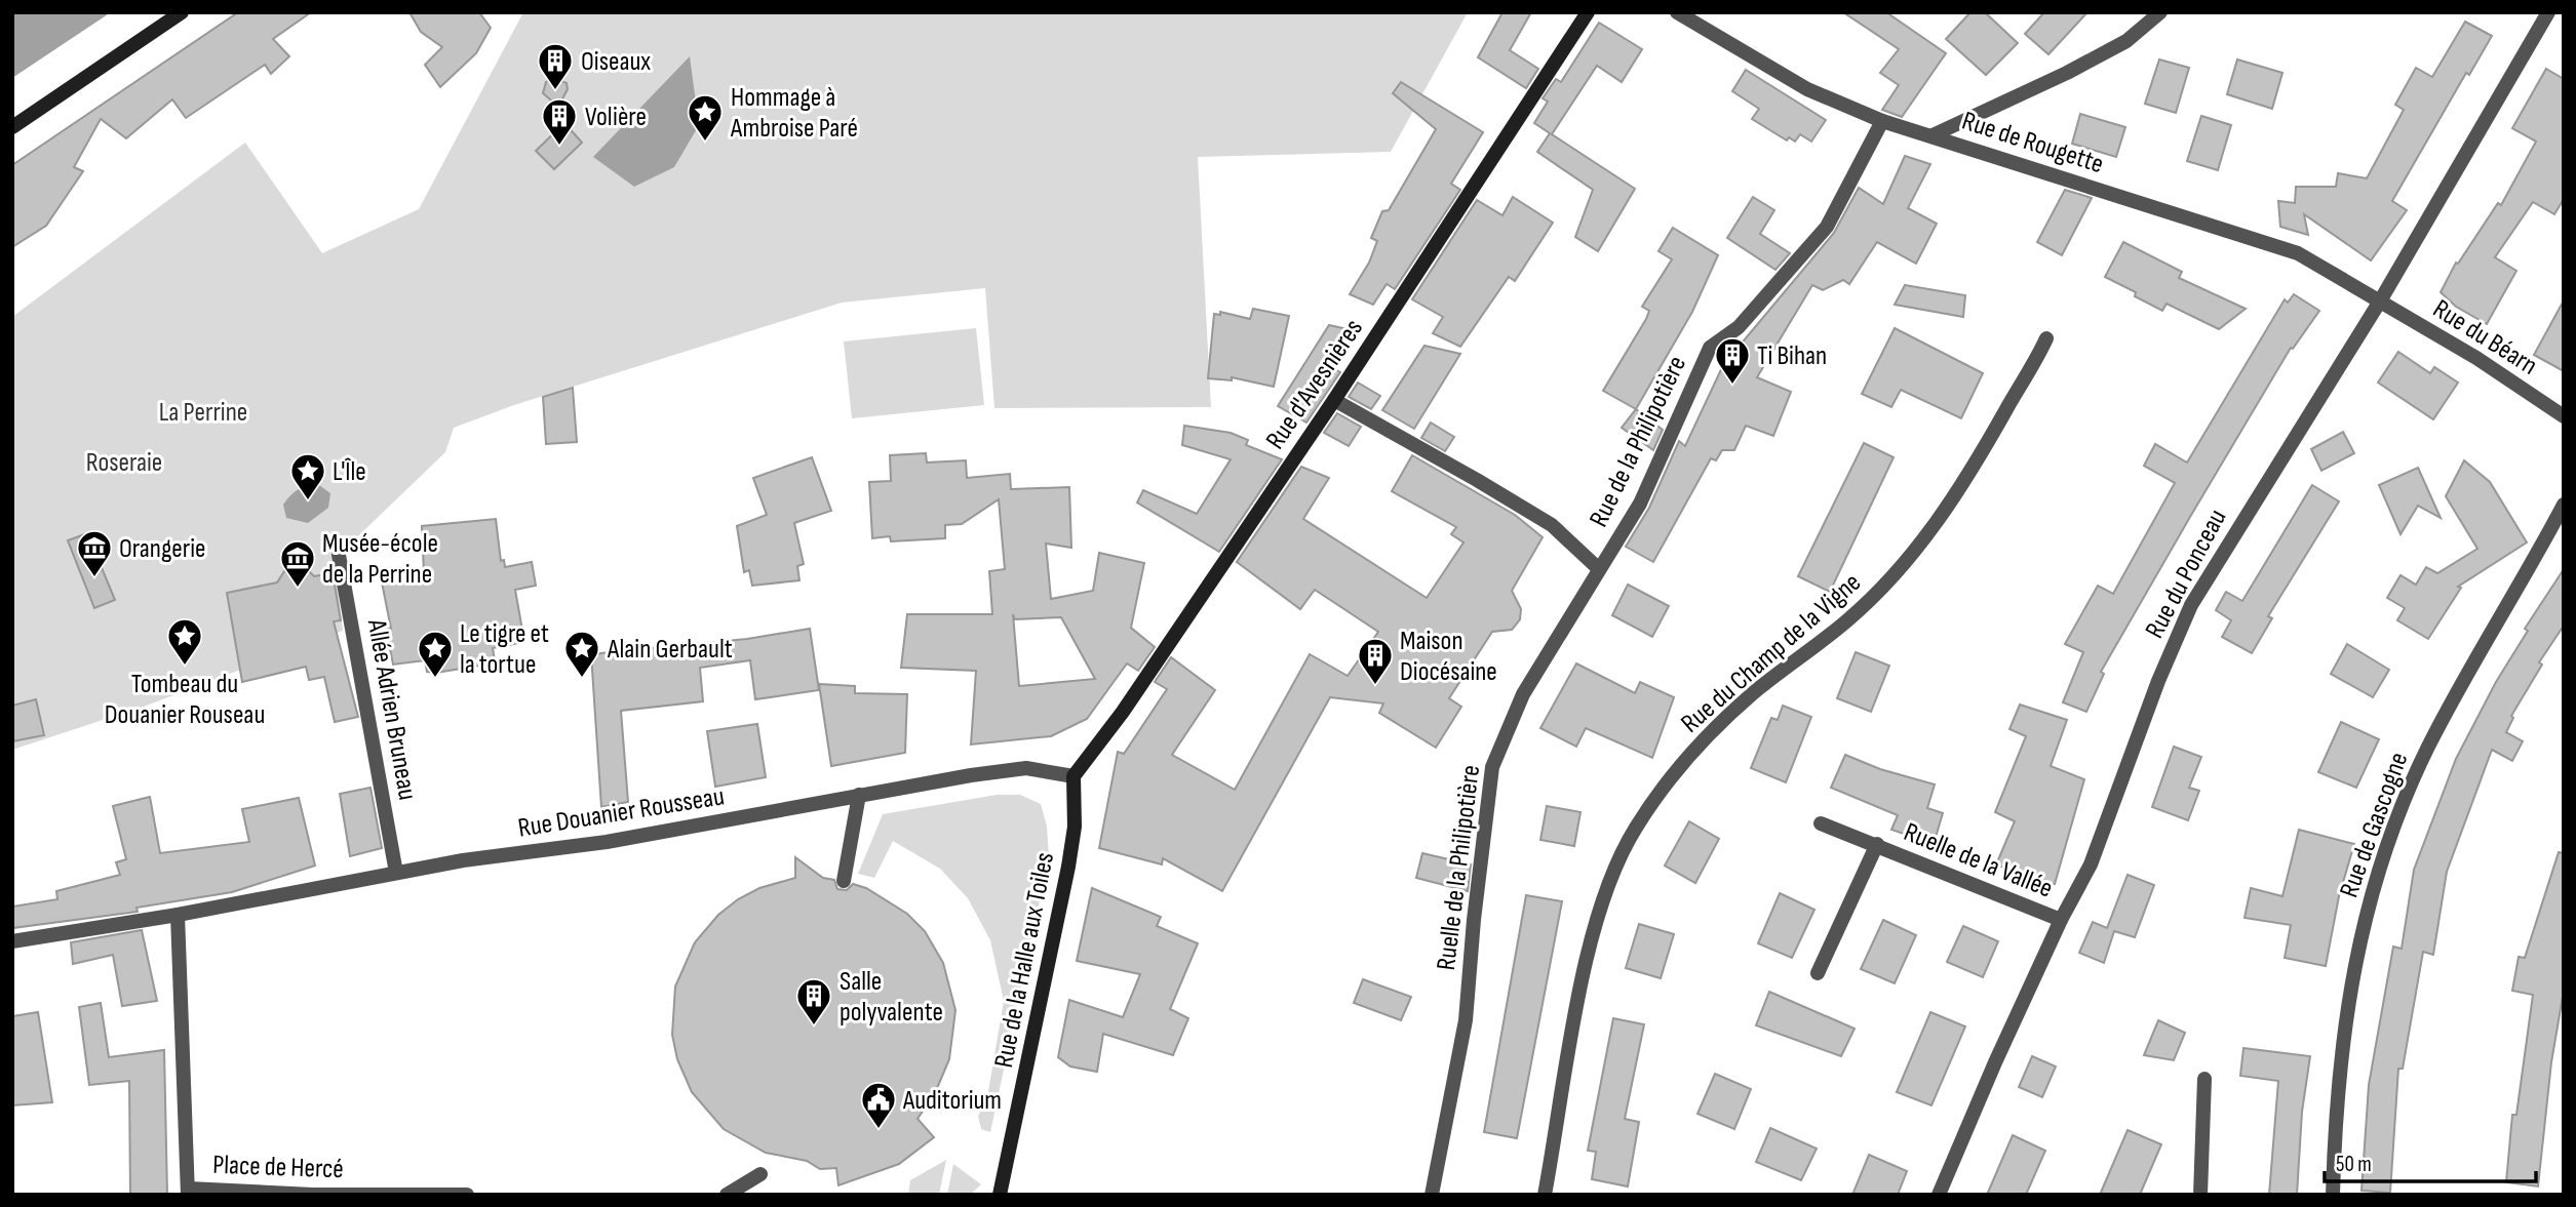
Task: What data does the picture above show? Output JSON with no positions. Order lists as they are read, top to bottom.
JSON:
{
  "streets": {
    "street": [
      "Rue de Rougette",
      "Rue du Béarn",
      "Rue d'Avesnières",
      "Rue de la Philipotière",
      "Rue du Ponceau",
      "Rue du Champ de la Vigne",
      "Allée Adrien Bruneau",
      "Rue Douanier Rousseau",
      "Rue de Gascogne",
      "Ruelle de la Vallée",
      "Ruelle de la Philipotière",
      "Rue de la Halle aux Toiles",
      "Place de Hercé"
    ]
  },
  "crossings": [
    ["Rue de Rougette", "Rue du Béarn"],
    ["Rue de Rougette", "Rue de la Philipotière"],
    ["Rue de Rougette", "Rue du Ponceau"],
    ["Rue du Béarn", "Rue du Ponceau"],
    ["Rue d'Avesnières", "Rue de la Philipotière"],
    ["Rue d'Avesnières", "Rue Douanier Rousseau"],
    ["Rue d'Avesnières", "Rue de la Halle aux Toiles"],
    ["Rue de la Philipotière", "Ruelle de la Philipotière"],
    ["Rue du Ponceau", "Ruelle de la Vallée"],
    ["Allée Adrien Bruneau", "Rue Douanier Rousseau"],
    ["Rue Douanier Rousseau", "Rue de la Halle aux Toiles"],
    ["Rue Douanier Rousseau", "Place de Hercé"]
  ],
  "parks": ["La Perrine", "Roseraie"],
  "places": {
    "building": [
      "Oiseaux",
      "Volière",
      "Ti Bihan",
      "Maison Diocésaine",
      "Salle polyvalente"
    ],
    "place": [
      "Hommage à Ambroise Paré",
      "L'Île",
      "Tombeau du Douanier Rouseau",
      "Le tigre et la tortue",
      "Alain Gerbault"
    ],
    "museum": ["Orangerie", "Musée-école de la Perrine"],
    "public building": ["Auditorium"]
  },
  "scale_bar": "50 m"
}
